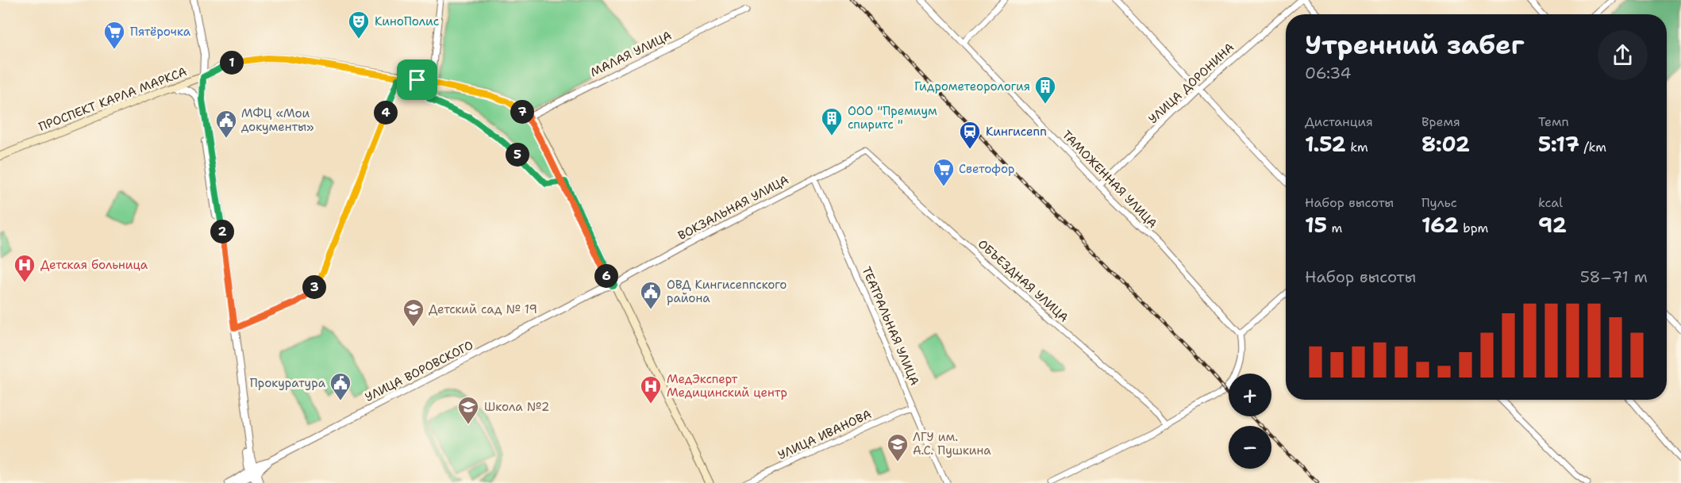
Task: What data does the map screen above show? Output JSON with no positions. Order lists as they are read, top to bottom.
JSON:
{
  "streets": {
    "main road": ["ПРОСПЕКТ КАРЛА МАРКСА"],
    "street": [
      "МАЛАЯ УЛИЦА",
      "УЛИЦА ДОРОНИНА",
      "ТАМОЖЕННАЯ УЛИЦА",
      "ВОКЗАЛЬНАЯ УЛИЦА",
      "ОБЪЕЗДНАЯ УЛИЦА",
      "ТЕАТРАЛЬНАЯ УЛИЦА",
      "УЛИЦА ВОРОВСКОГО",
      "УЛИЦА ИВАНОВА"
    ]
  },
  "crossings": [
    ["МАЛАЯ УЛИЦА", "ПРОСПЕКТ КАРЛА МАРКСА"],
    ["УЛИЦА ДОРОНИНА", "ТАМОЖЕННАЯ УЛИЦА"],
    ["ПРОСПЕКТ КАРЛА МАРКСА", "ВОКЗАЛЬНАЯ УЛИЦА"],
    ["ПРОСПЕКТ КАРЛА МАРКСА", "УЛИЦА ВОРОВСКОГО"],
    ["ВОКЗАЛЬНАЯ УЛИЦА", "ОБЪЕЗДНАЯ УЛИЦА"],
    ["ВОКЗАЛЬНАЯ УЛИЦА", "ТЕАТРАЛЬНАЯ УЛИЦА"],
    ["ВОКЗАЛЬНАЯ УЛИЦА", "УЛИЦА ВОРОВСКОГО"],
    ["ТЕАТРАЛЬНАЯ УЛИЦА", "УЛИЦА ИВАНОВА"]
  ],
  "places": {
    "theatre": ["КиноПолис"],
    "supermarket": ["Пятёрочка", "Светофор"],
    "building": ["Гидрометеорология", "ООО \"Премиум спиритс \""],
    "public building": ["МФЦ «Мои документы»", "ОВД Кингисеппского района", "Прокуратура"],
    "station": ["Кингисепп"],
    "hospital": ["Детская больница", "МедЭксперт Медицинский центр"],
    "school or university": ["Детский сад № 19", "Школа №2", "ЛГУ им. А.С. Пушкина"]
  },
  "page": {
    "heading": ["Утренний забег", "06:34"],
    "pins": [
      "1",
      "7",
      "4",
      "5",
      "2",
      "6",
      "3"
    ],
    "stats": [
      ["Дистанция", "1.52 km"],
      ["Время", "8:02"],
      ["Темп", "5:17 /km"],
      ["Набор высоты", "15 m"],
      ["Пульс", "162 bpm"],
      ["kcal", "92"]
    ],
    "chart": ["Набор высоты", "58–71 m"],
    "map_buttons": ["+", "−"]
  }
}
